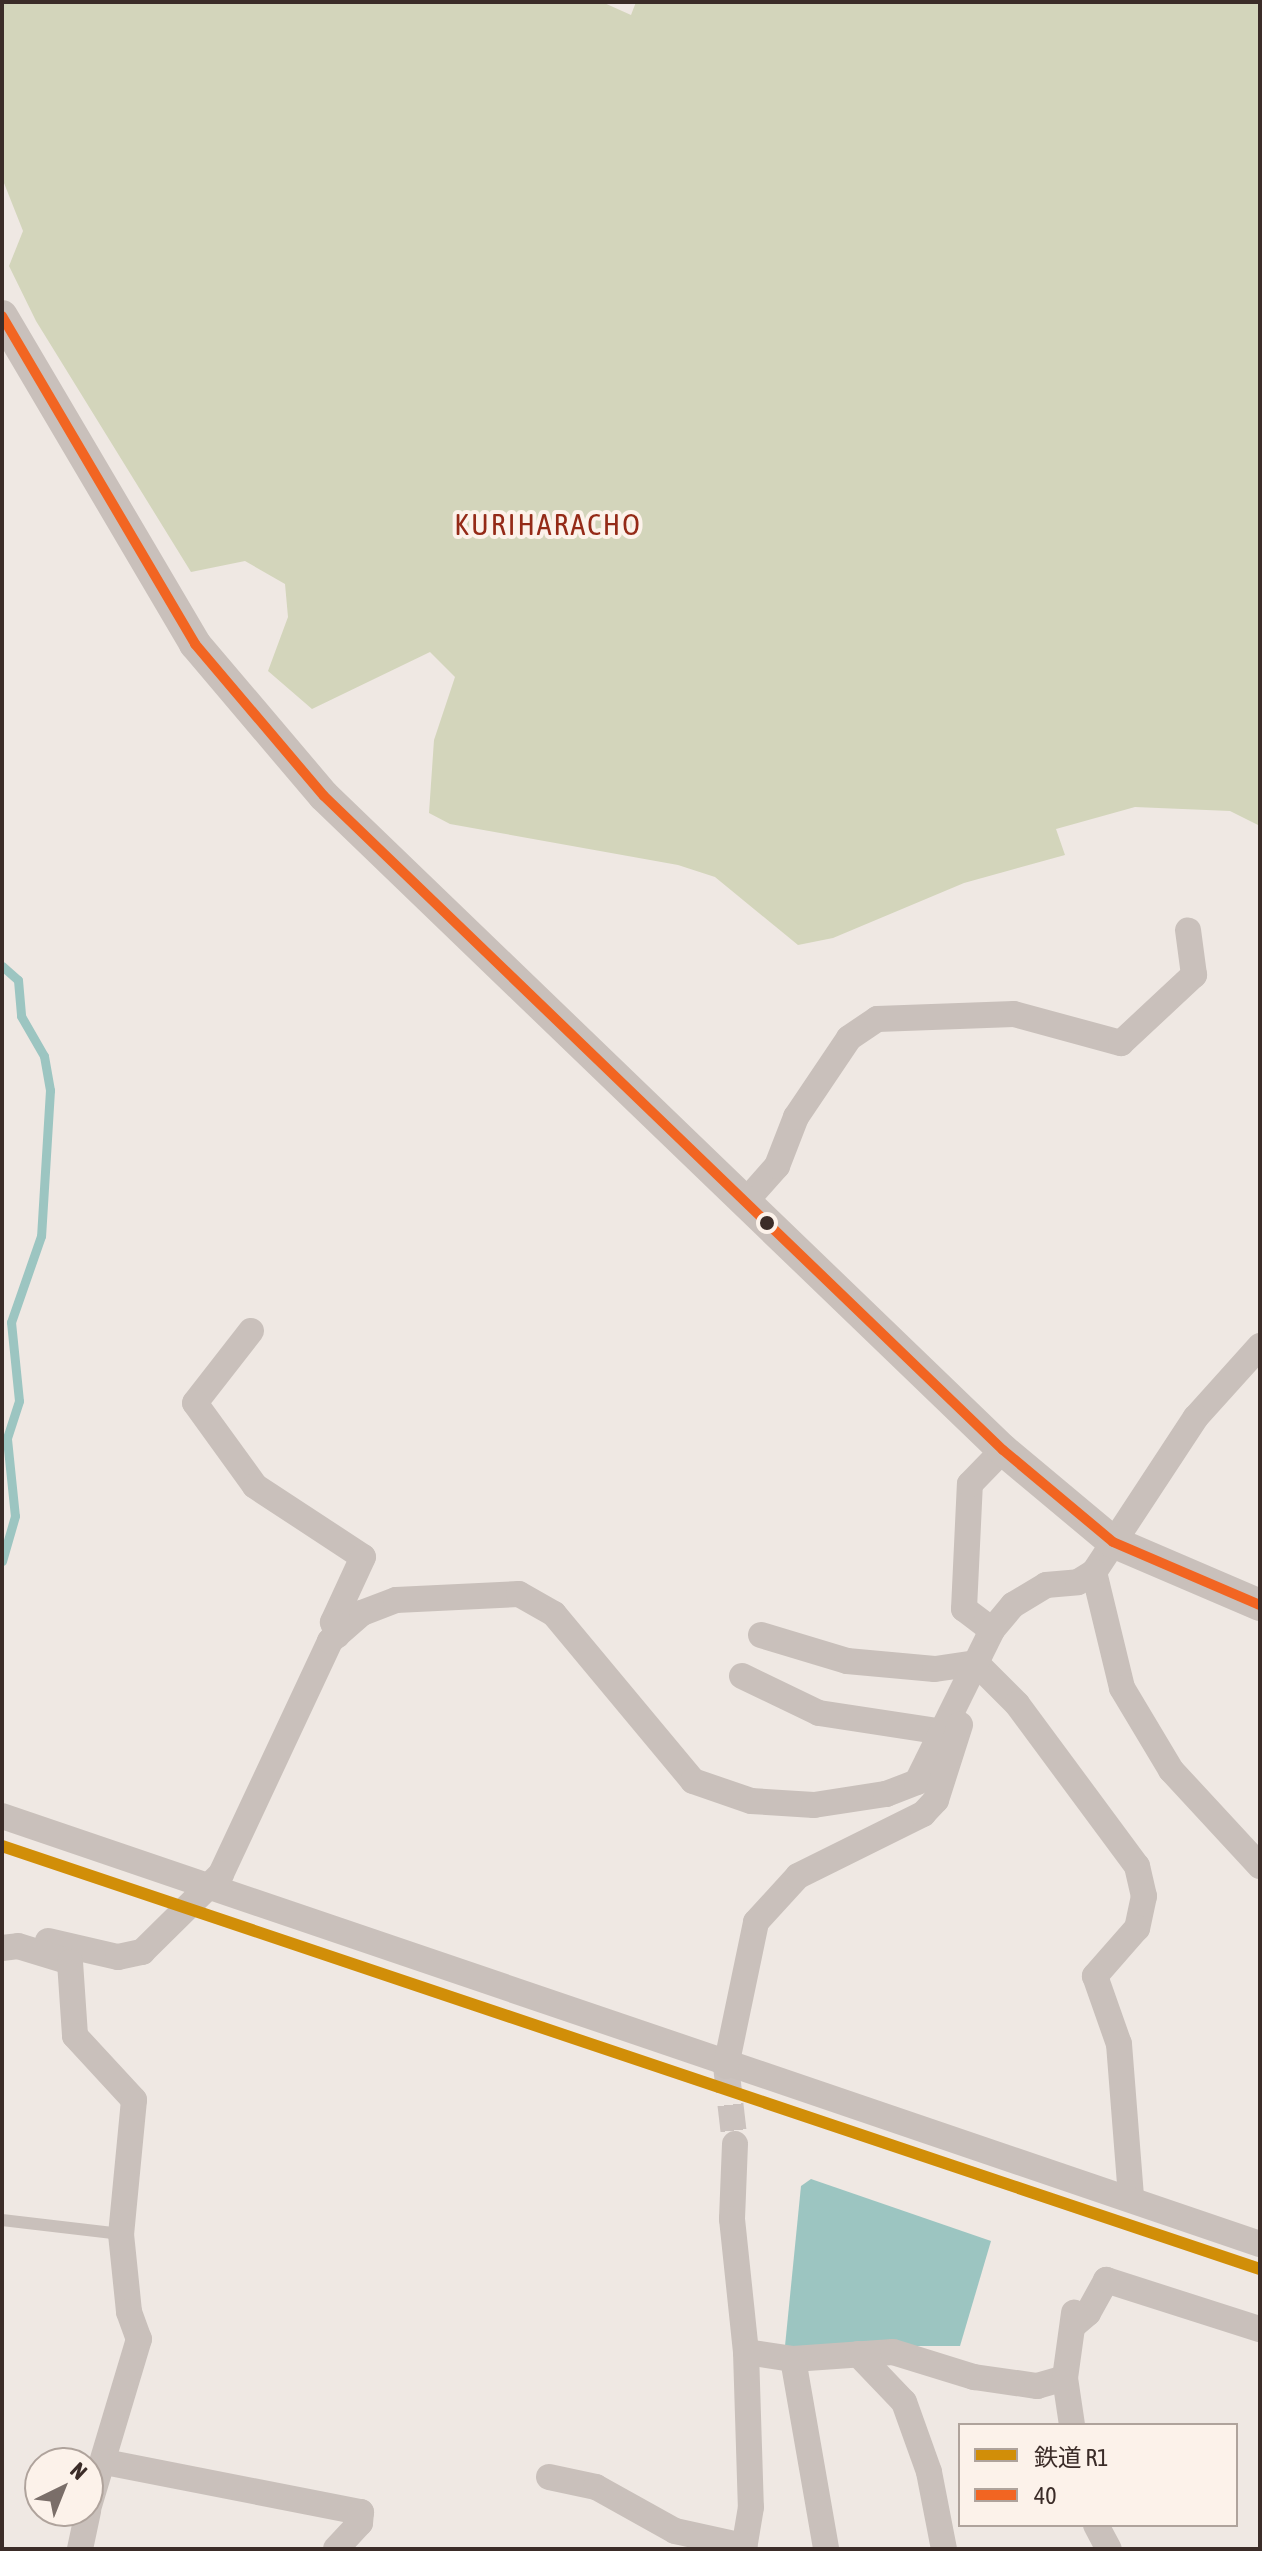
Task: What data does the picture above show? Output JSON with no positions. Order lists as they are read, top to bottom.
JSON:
{
  "districts": ["KURIHARACHO"],
  "lines": ["transit line 40", "rail line R1"],
  "legend": ["鉄道 R1", "40"],
  "north": "top right"
}
